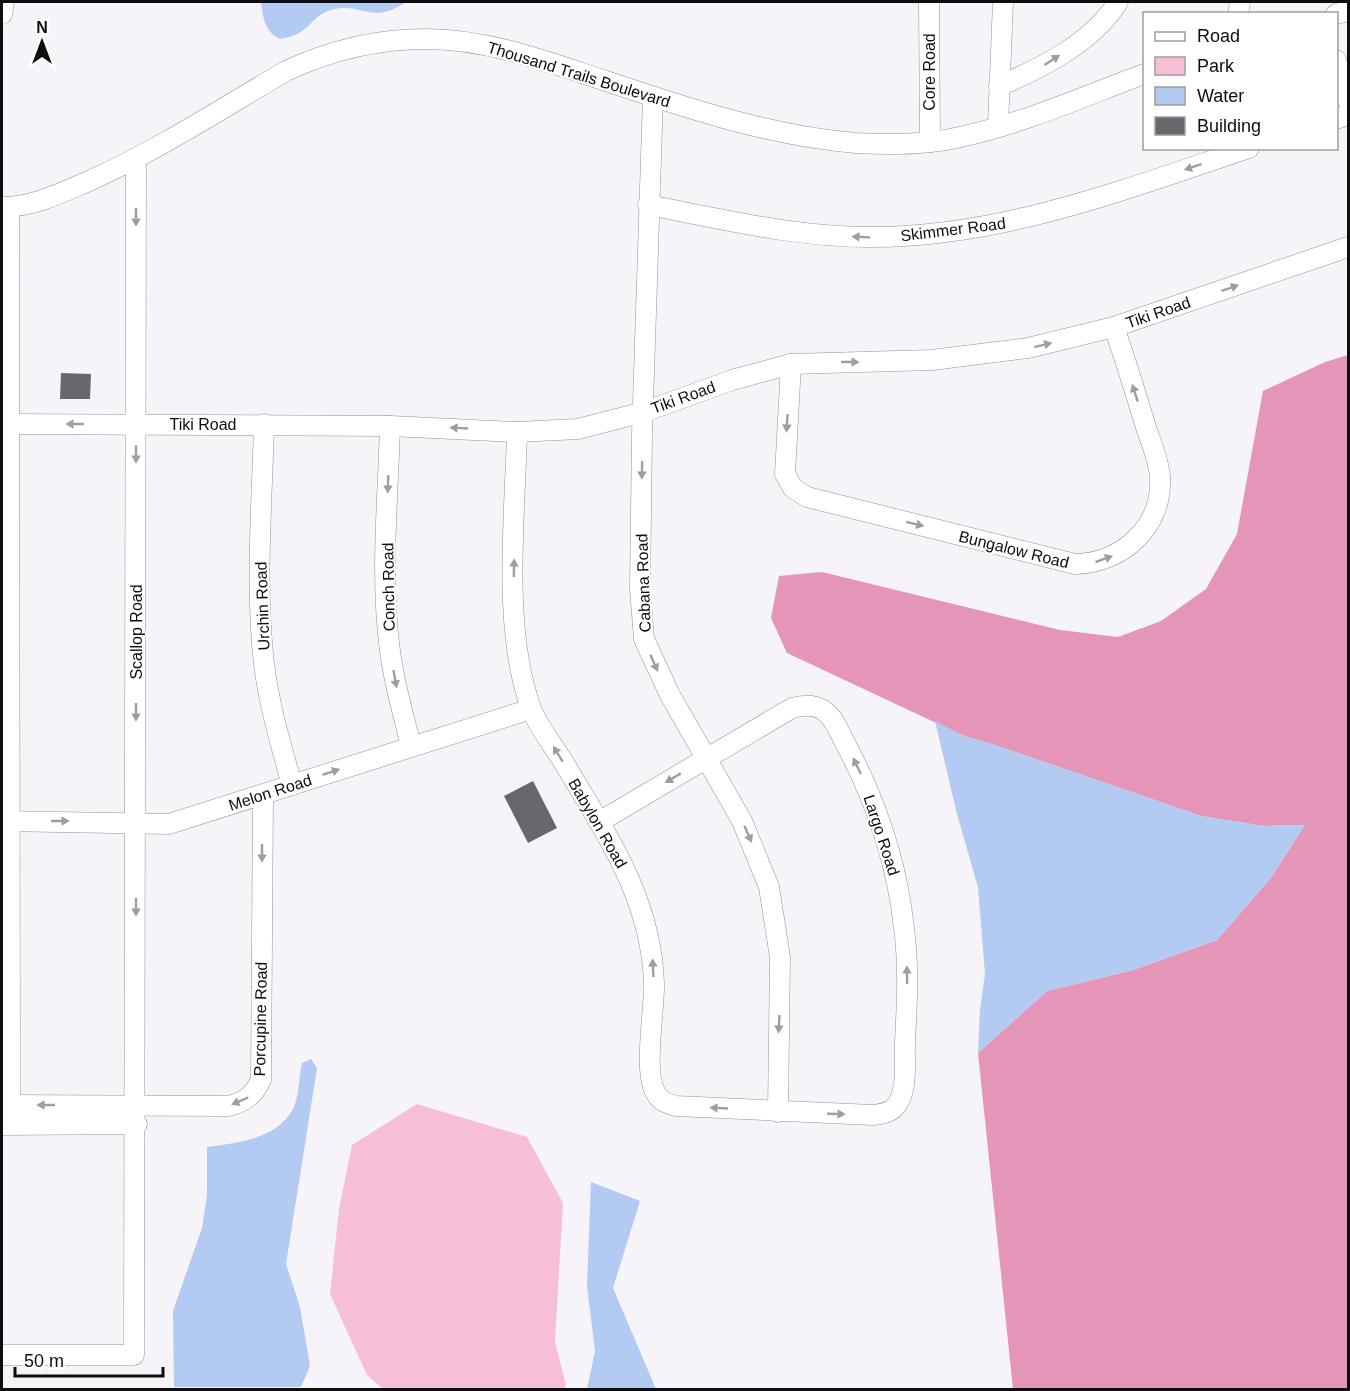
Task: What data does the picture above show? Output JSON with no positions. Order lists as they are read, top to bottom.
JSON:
{
  "streets": {
    "lane": [
      "Core Road",
      "Thousand Trails Boulevard",
      "Skimmer Road",
      "Tiki Road",
      "Bungalow Road",
      "Cabana Road",
      "Conch Road",
      "Urchin Road",
      "Scallop Road",
      "Melon Road",
      "Babylon Road",
      "Largo Road",
      "Porcupine Road"
    ]
  },
  "crossings": [
    ["Core Road", "Thousand Trails Boulevard"],
    ["Thousand Trails Boulevard", "Cabana Road"],
    ["Thousand Trails Boulevard", "Scallop Road"],
    ["Skimmer Road", "Cabana Road"],
    ["Tiki Road", "Bungalow Road"],
    ["Tiki Road", "Cabana Road"],
    ["Tiki Road", "Conch Road"],
    ["Tiki Road", "Urchin Road"],
    ["Tiki Road", "Scallop Road"],
    ["Tiki Road", "Babylon Road"],
    ["Cabana Road", "Babylon Road"],
    ["Cabana Road", "Largo Road"],
    ["Conch Road", "Melon Road"],
    ["Urchin Road", "Melon Road"],
    ["Scallop Road", "Melon Road"],
    ["Scallop Road", "Porcupine Road"],
    ["Melon Road", "Babylon Road"],
    ["Melon Road", "Porcupine Road"],
    ["Babylon Road", "Largo Road"]
  ],
  "one_way": [
    "Skimmer Road",
    "Cabana Road",
    "Conch Road",
    "Melon Road",
    "Babylon Road"
  ],
  "legend": [
    "Road",
    "Park",
    "Water",
    "Building"
  ],
  "scale_bar": "50 m",
  "north": "top"
}
